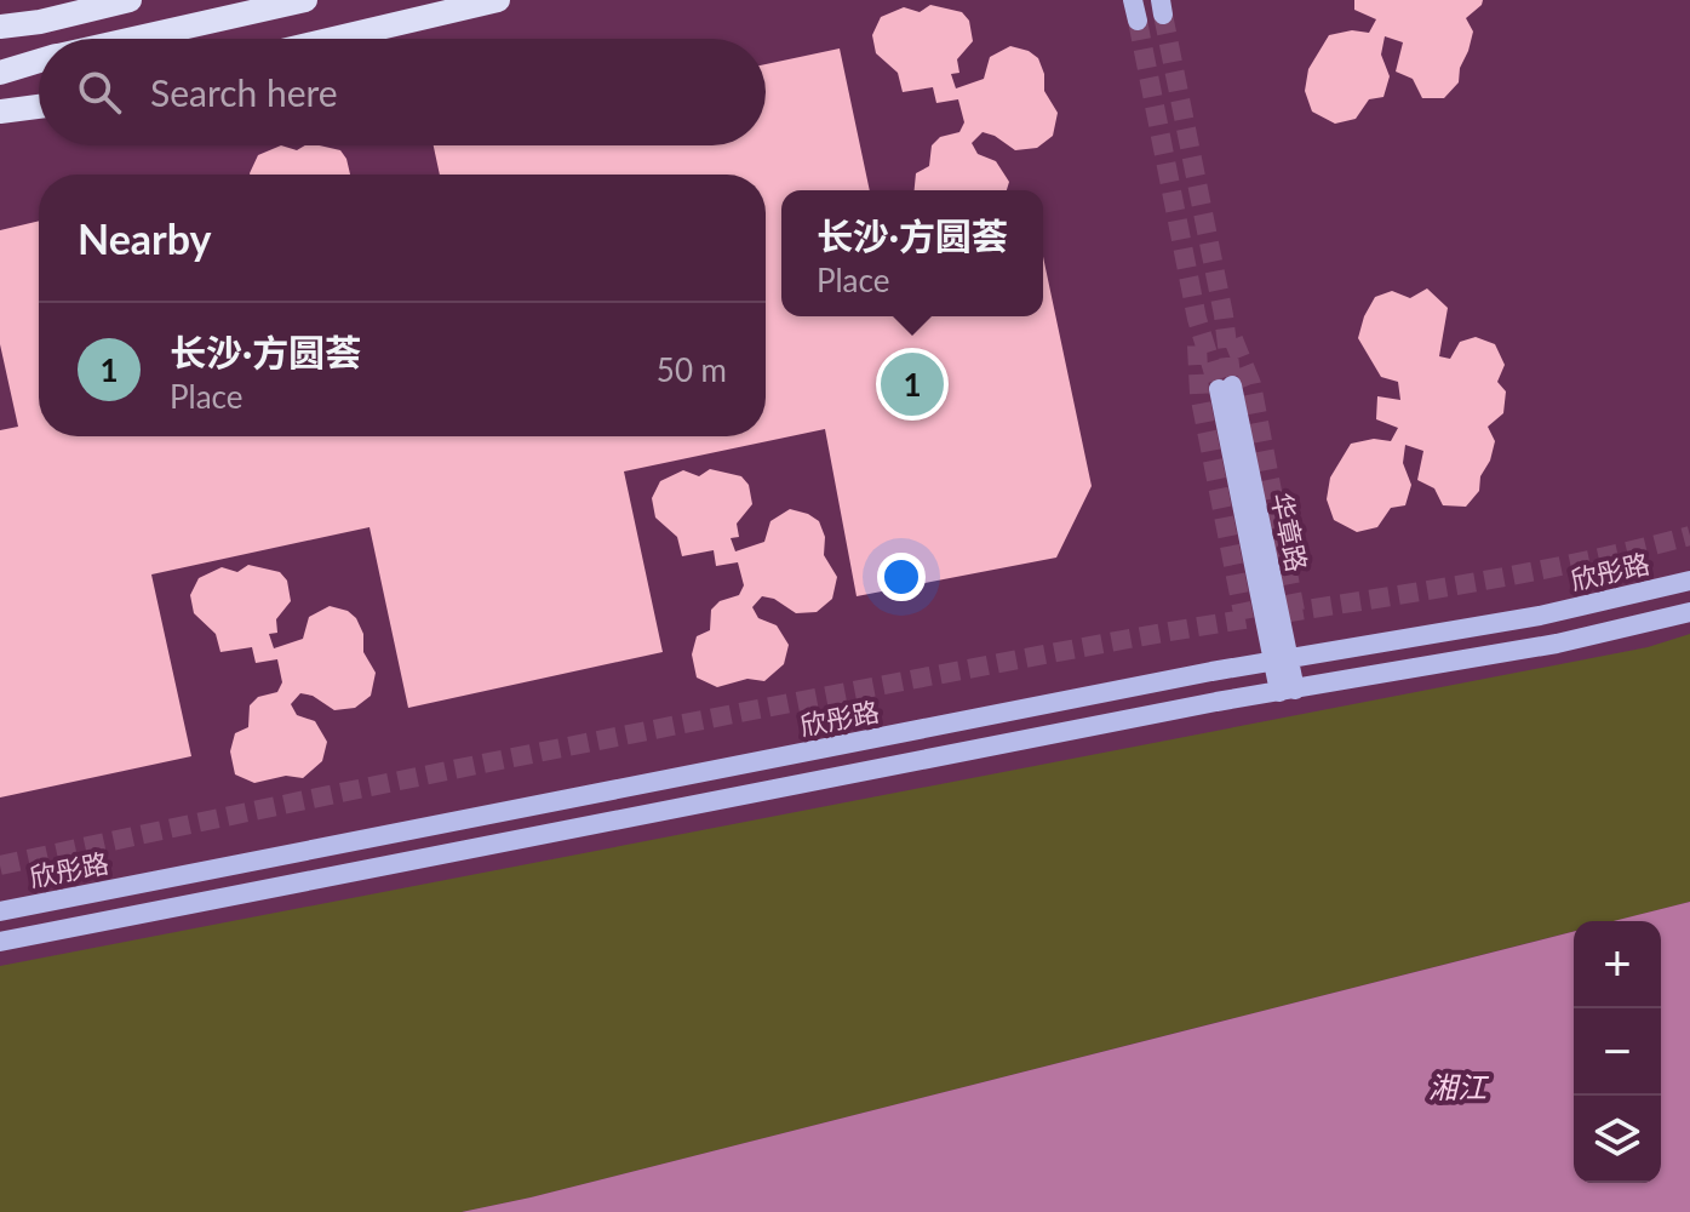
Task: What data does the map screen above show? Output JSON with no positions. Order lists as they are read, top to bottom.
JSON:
{
  "streets": {
    "main road": ["华章路", "欣彤路"]
  },
  "crossings": [
    ["华章路", "欣彤路"]
  ],
  "water": ["湘江"],
  "page": {
    "search": "Search here",
    "heading": "Nearby",
    "popup": ["长沙·方圆荟", "Place"],
    "list": [
      {
        "mark": "1",
        "name": "长沙·方圆荟",
        "note": "Place",
        "value": "50 m"
      }
    ],
    "pins": "1",
    "map_buttons": ["+", "−"]
  }
}
